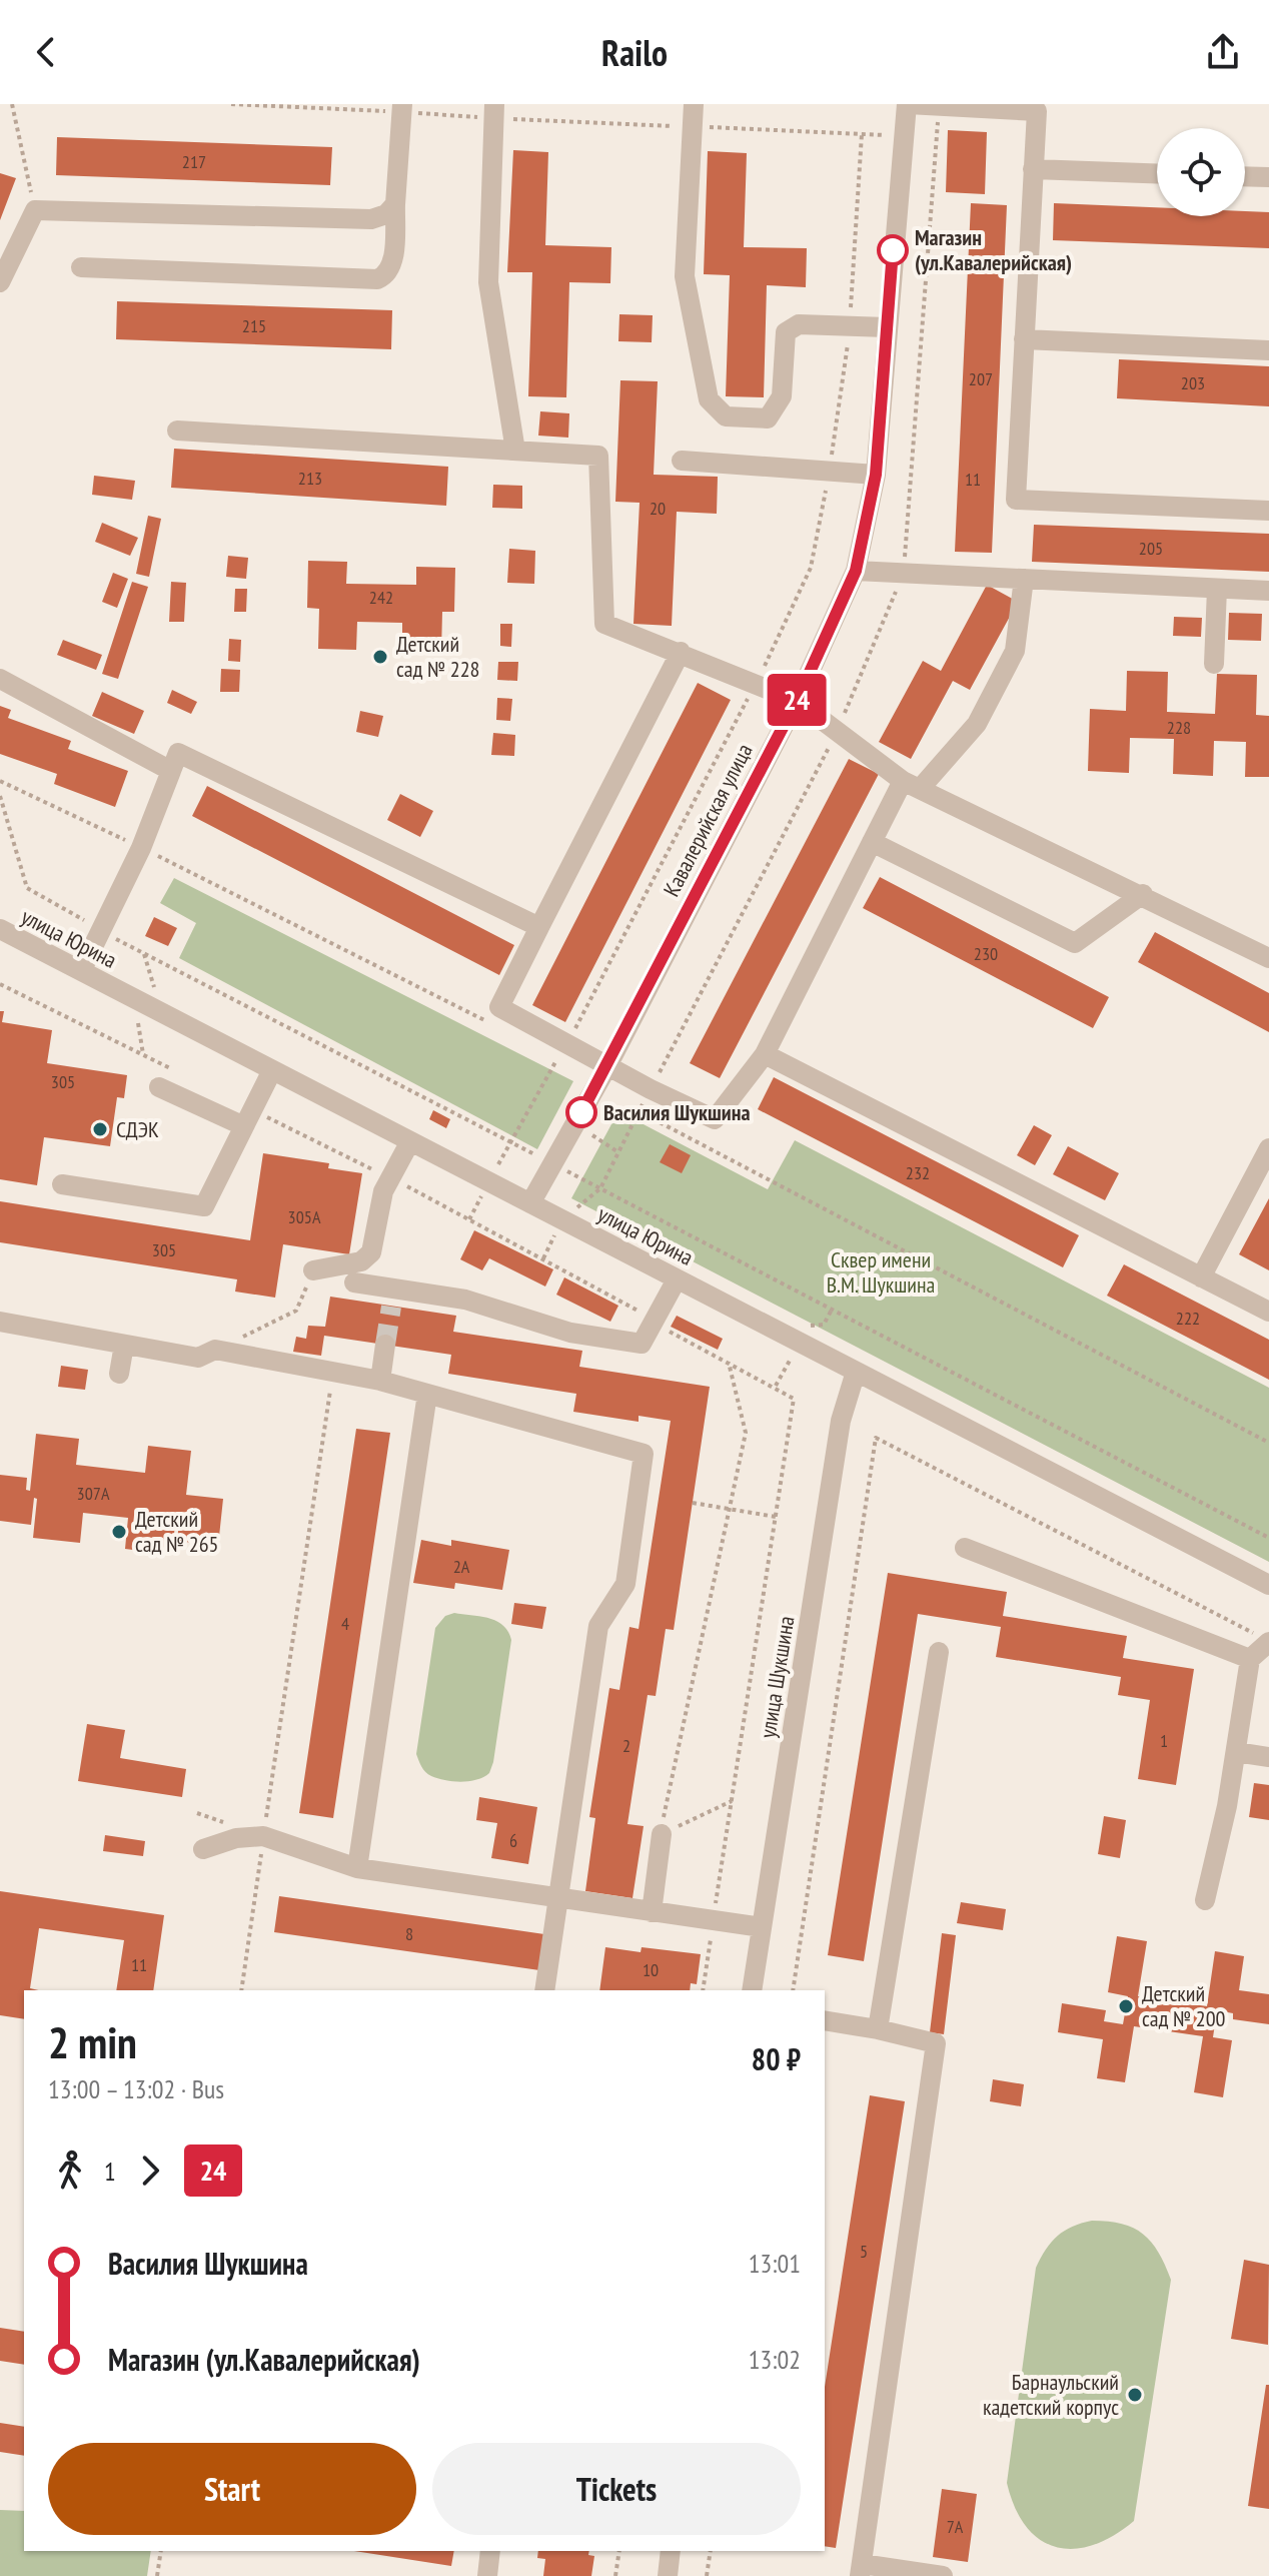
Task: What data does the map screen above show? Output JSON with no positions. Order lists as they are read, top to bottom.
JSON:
{
  "streets": {
    "street": ["Кавалерийская улица", "улица Юрина", "улица Шукшина"]
  },
  "crossings": [
    ["Кавалерийская улица", "улица Юрина"],
    ["улица Юрина", "улица Шукшина"]
  ],
  "parks": ["Сквер имени В.М. Шукшина"],
  "places": [
    "Магазин (ул.Кавалерийская)",
    "Детский сад № 228",
    "Василия Шукшина",
    "СДЭК",
    "Детский сад № 265",
    "Детский сад № 200",
    "Барнаульский кадетский корпус"
  ],
  "lines": ["bus line 24"],
  "house_numbers": [
    "217",
    "215",
    "207",
    "203",
    "213",
    "11",
    "20",
    "205",
    "242",
    "228",
    "230",
    "305",
    "232",
    "305А",
    "305",
    "222",
    "307А",
    "2А",
    "4",
    "1",
    "2",
    "6",
    "8",
    "11",
    "10",
    "5",
    "7А"
  ],
  "page": {
    "header": "Railo",
    "on_map": "24",
    "heading": ["2 min", "13:00 – 13:02 · Bus", "80 ₽"],
    "legs": ["1", "24"],
    "list": [
      {
        "name": "Василия Шукшина",
        "value": "13:01"
      },
      {
        "name": "Магазин (ул.Кавалерийская)",
        "value": "13:02"
      }
    ],
    "buttons": ["Start", "Tickets"]
  }
}
